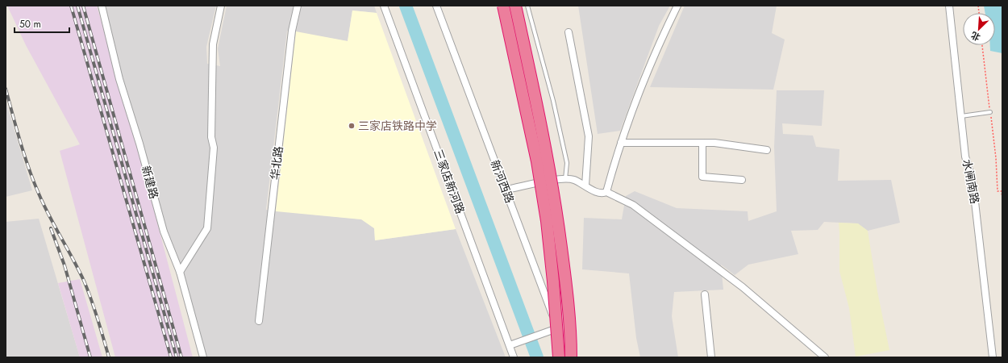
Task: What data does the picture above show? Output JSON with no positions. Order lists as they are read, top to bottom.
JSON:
{
  "streets": {
    "street": [
      "华北路",
      "三家店新河路",
      "新河西路",
      "水闸南路",
      "新建路"
    ]
  },
  "places": ["三家店铁路中学"],
  "scale_bar": "50 m",
  "north": "bottom left"
}
